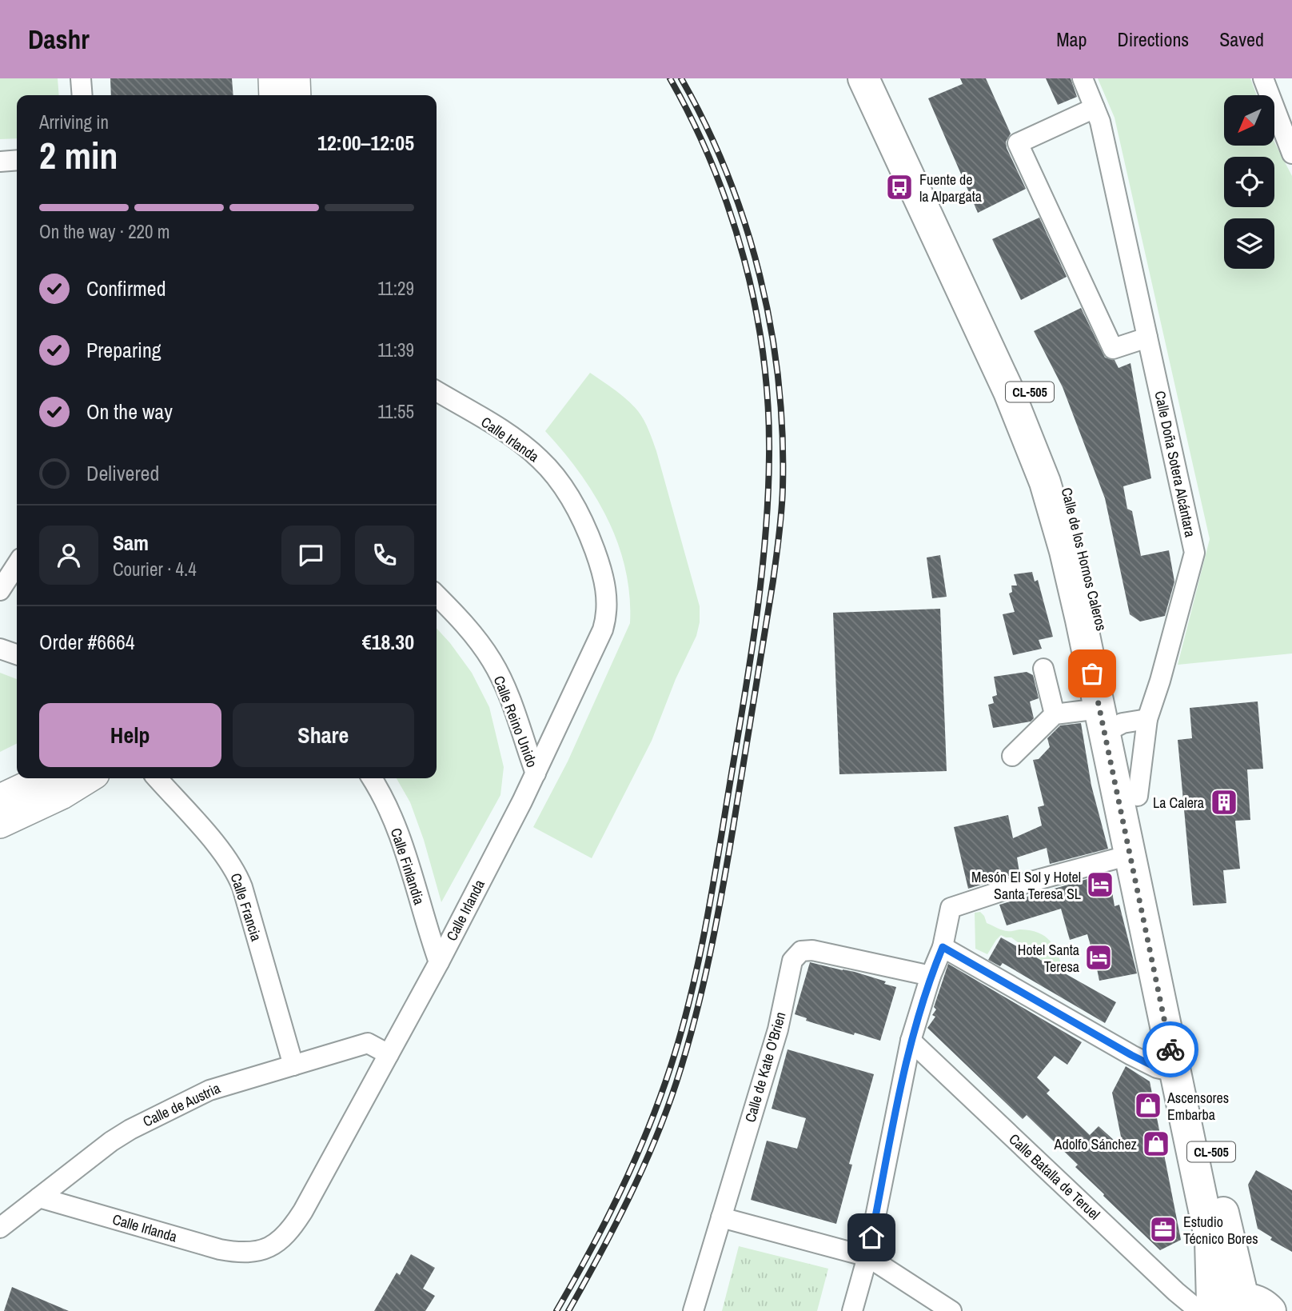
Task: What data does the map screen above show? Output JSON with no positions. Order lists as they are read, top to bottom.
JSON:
{
  "streets": {
    "main road": ["CL-505", "Calle de los Hornos Caleros"],
    "street": [
      "Calle Irlanda",
      "Calle Doña Sotera Alcántara",
      "Calle Reino Unido",
      "Calle Finlandia",
      "Calle Francia",
      "Calle de Kate O'Brien",
      "Calle de Austria",
      "Calle Batalla de Teruel"
    ]
  },
  "crossings": [
    ["Calle Irlanda", "Calle Reino Unido"],
    ["Calle Irlanda", "Calle Finlandia"],
    ["Calle Irlanda", "Calle de Austria"],
    ["Calle Doña Sotera Alcántara", "Calle de los Hornos Caleros"],
    ["Calle de los Hornos Caleros", "Calle Batalla de Teruel"],
    ["Calle Francia", "Calle de Austria"]
  ],
  "places": {
    "bus stop": ["Fuente de la Alpargata"],
    "building": ["La Calera"],
    "hotel": ["Mesón El Sol y Hotel Santa Teresa SL", "Hotel Santa Teresa"],
    "shop": ["Ascensores Embarba", "Adolfo Sánchez"],
    "office": ["Estudio Técnico Bores"]
  },
  "north": "bottom left",
  "page": {
    "header": "Dashr",
    "nav": ["Map", "Directions", "Saved"],
    "heading": ["2 min", "Arriving in", "12:00–12:05"],
    "panel": [
      "Sam",
      "Courier · 4.4",
      "Order #6664",
      "€18.30"
    ],
    "bar": "On the way · 220 m",
    "list": [
      ["Confirmed", "11:29"],
      ["Preparing", "11:39"],
      ["On the way", "11:55"],
      "Delivered"
    ],
    "buttons": ["Help", "Share"]
  }
}
